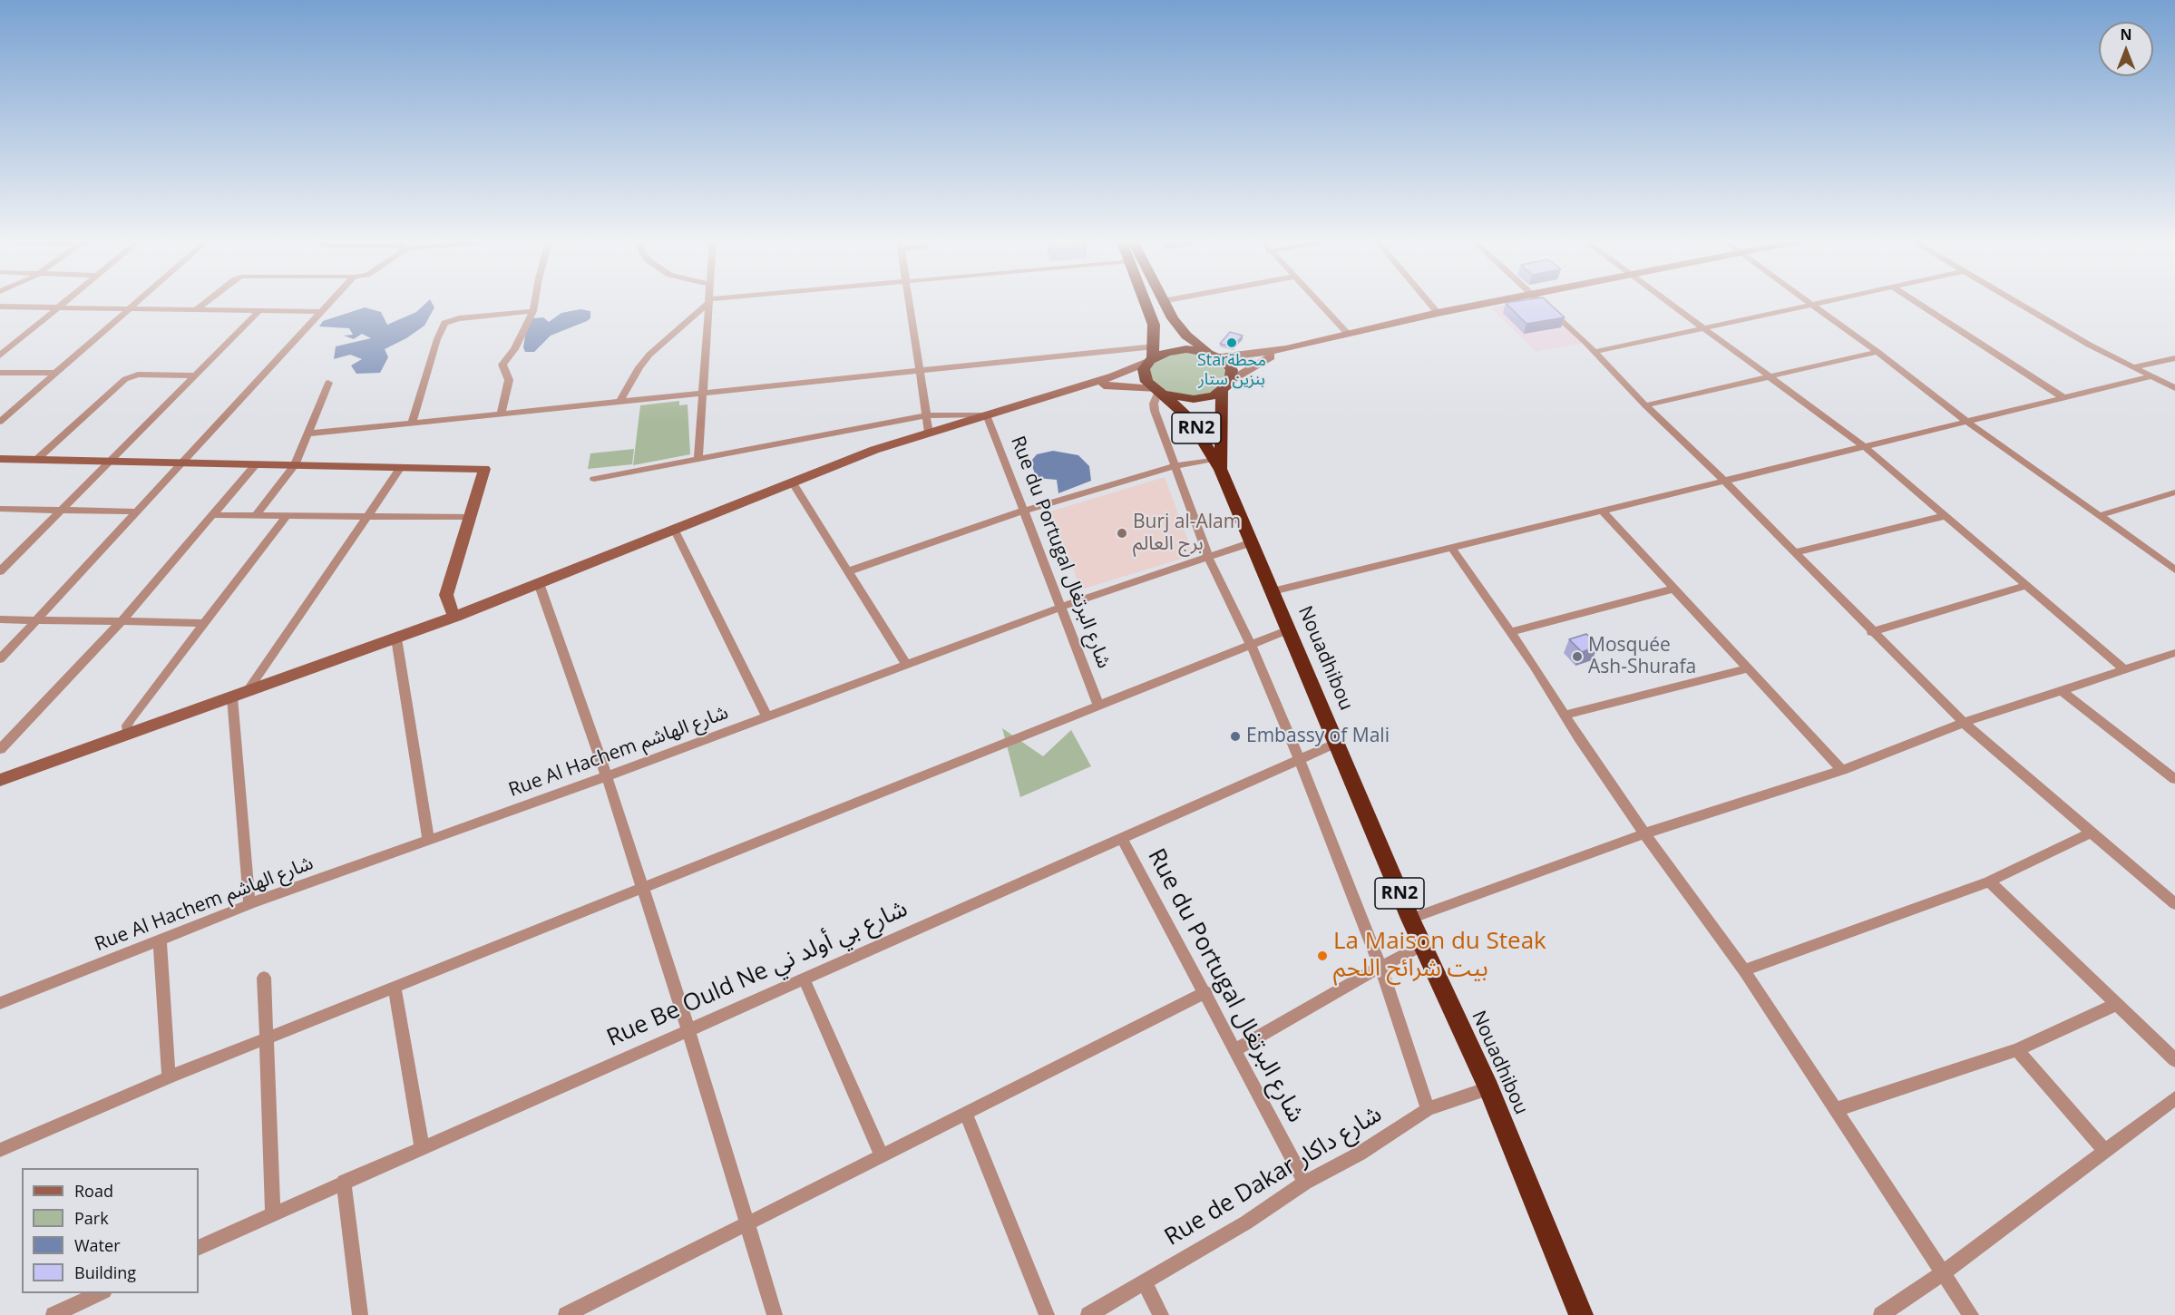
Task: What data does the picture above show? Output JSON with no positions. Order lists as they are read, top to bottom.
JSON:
{
  "streets": {
    "highway": ["RN2", "Nouadhibou"],
    "street": [
      "Rue du Portugal شارع البرتغال",
      "Rue Al Hachem شارع الهاشم",
      "Rue Be Ould Ne شارع بي أولد ني",
      "Rue de Dakar شارع داكار"
    ]
  },
  "crossings": [
    ["Rue du Portugal شارع البرتغال", "Rue Al Hachem شارع الهاشم"],
    ["Rue du Portugal شارع البرتغال", "Rue Be Ould Ne شارع بي أولد ني"],
    ["Rue du Portugal شارع البرتغال", "Rue de Dakar شارع داكار"],
    ["Nouadhibou", "Rue Al Hachem شارع الهاشم"],
    ["Nouadhibou", "Rue Be Ould Ne شارع بي أولد ني"],
    ["Nouadhibou", "Rue de Dakar شارع داكار"]
  ],
  "places": [
    "Starمحطة بنزين ستار",
    "Burj al-Alam برج العالم",
    "Mosquée Ash-Shurafa",
    "Embassy of Mali",
    "La Maison du Steak بيت شرائح اللحم"
  ],
  "legend": [
    "Road",
    "Park",
    "Water",
    "Building"
  ],
  "north": "top"
}
